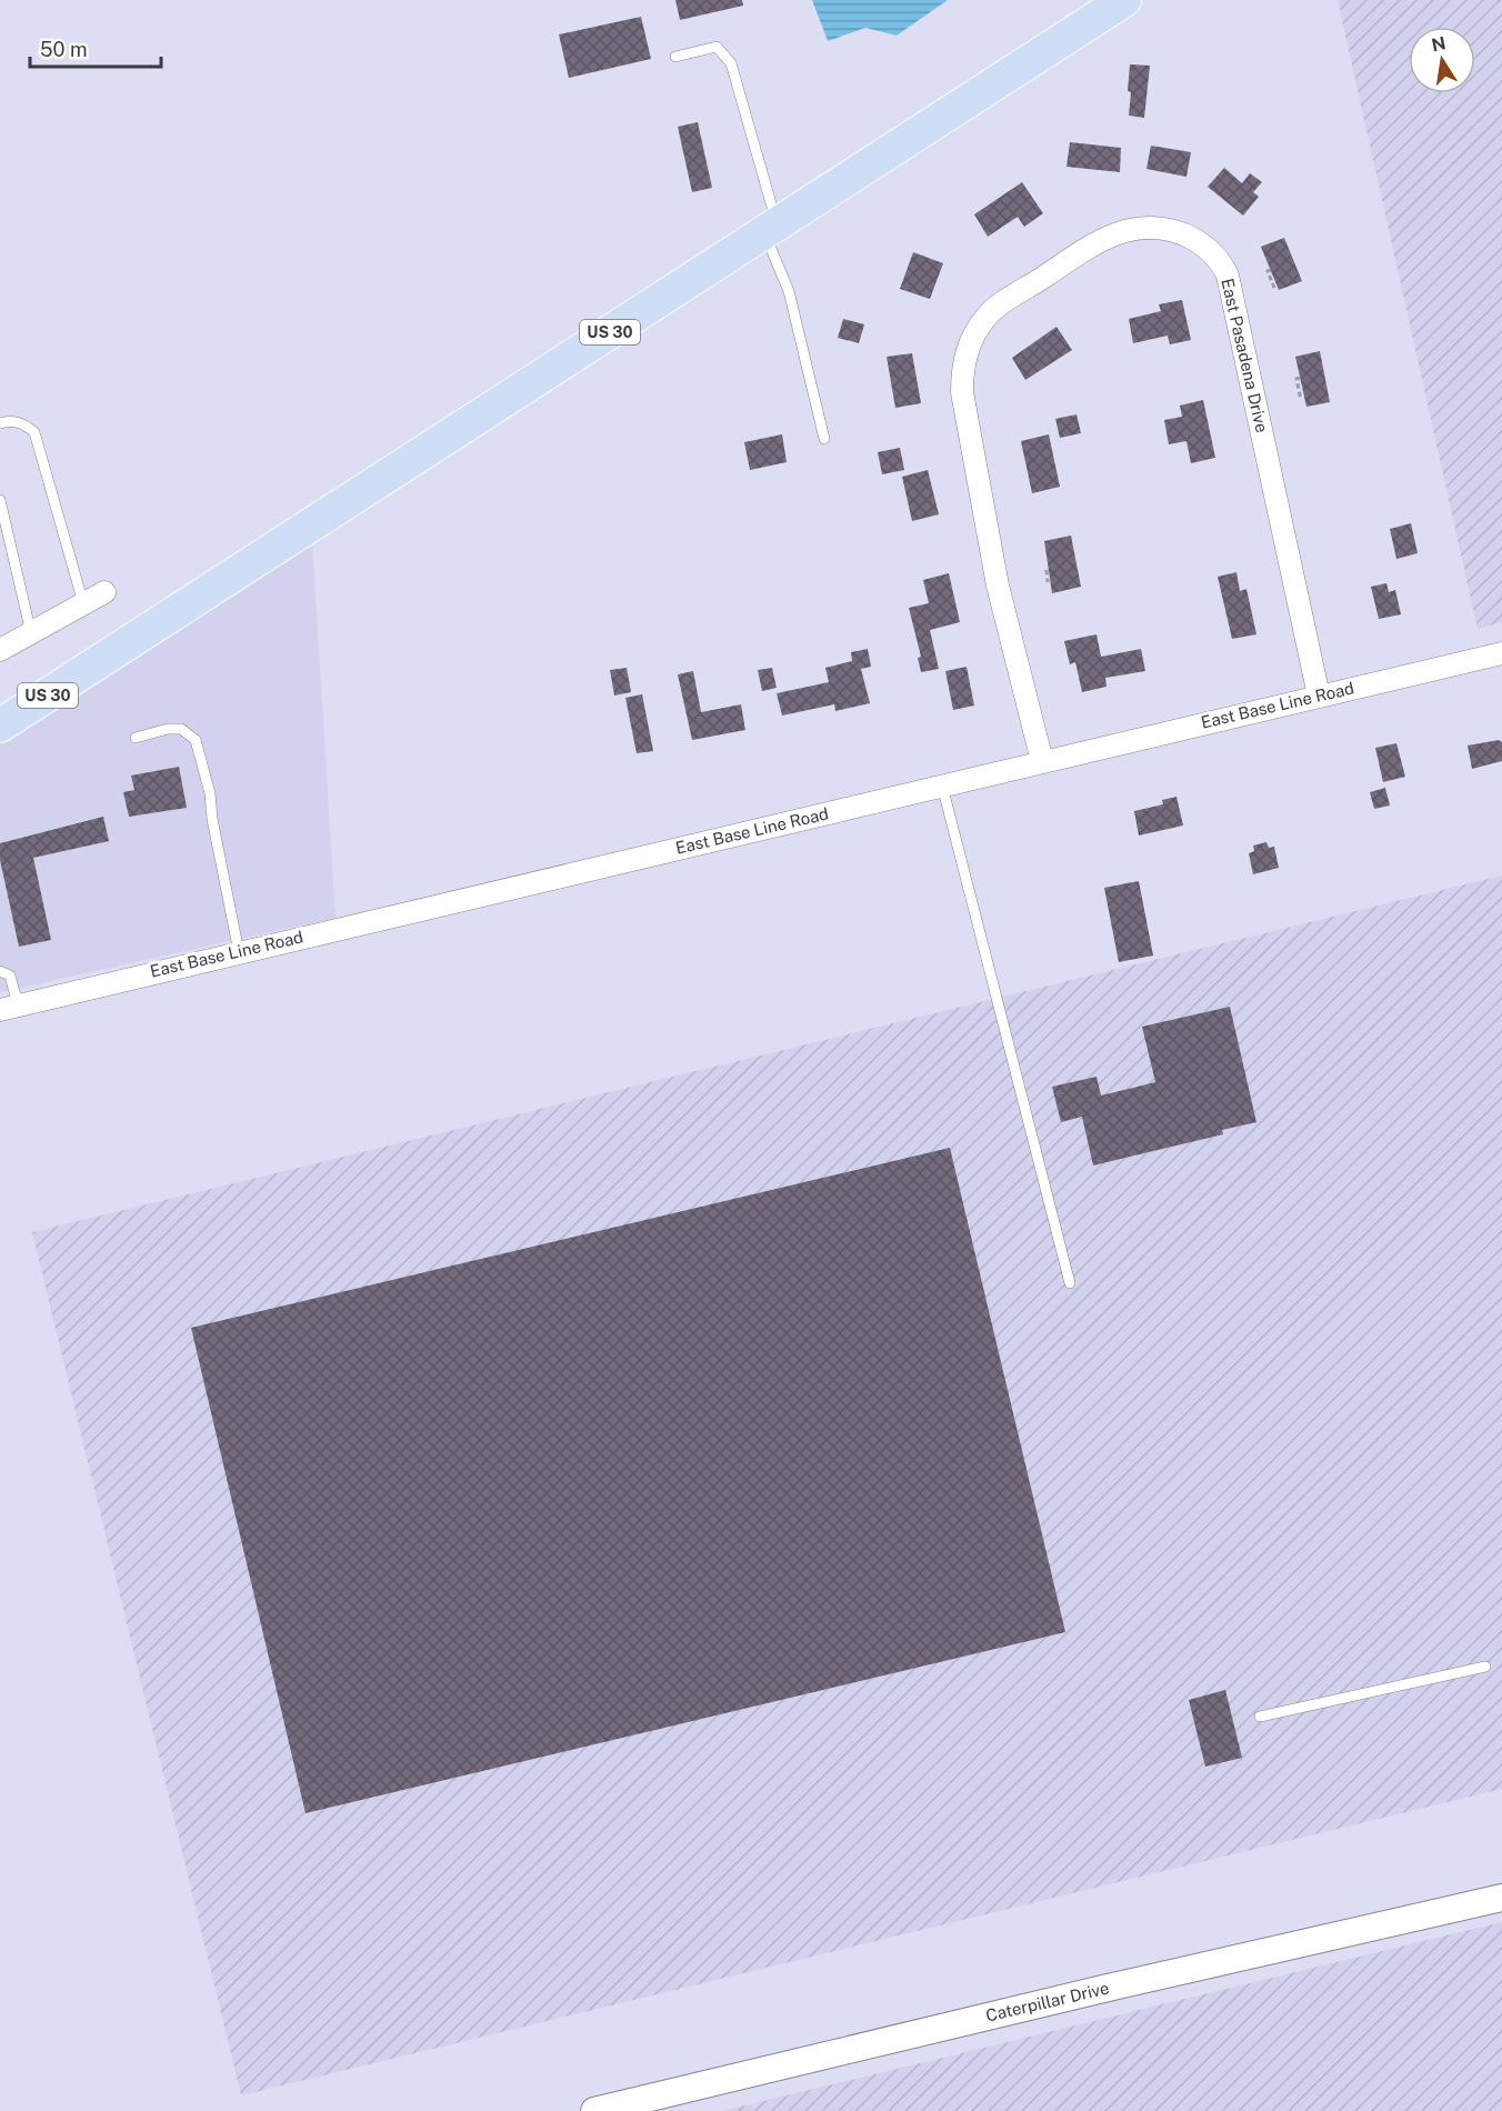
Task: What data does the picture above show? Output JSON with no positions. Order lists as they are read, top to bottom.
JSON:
{
  "streets": {
    "main road": ["US 30"],
    "street": ["East Pasadena Drive", "East Base Line Road", "Caterpillar Drive"]
  },
  "crossings": [
    ["East Pasadena Drive", "East Base Line Road"]
  ],
  "scale_bar": "50 m",
  "north": "top"
}
